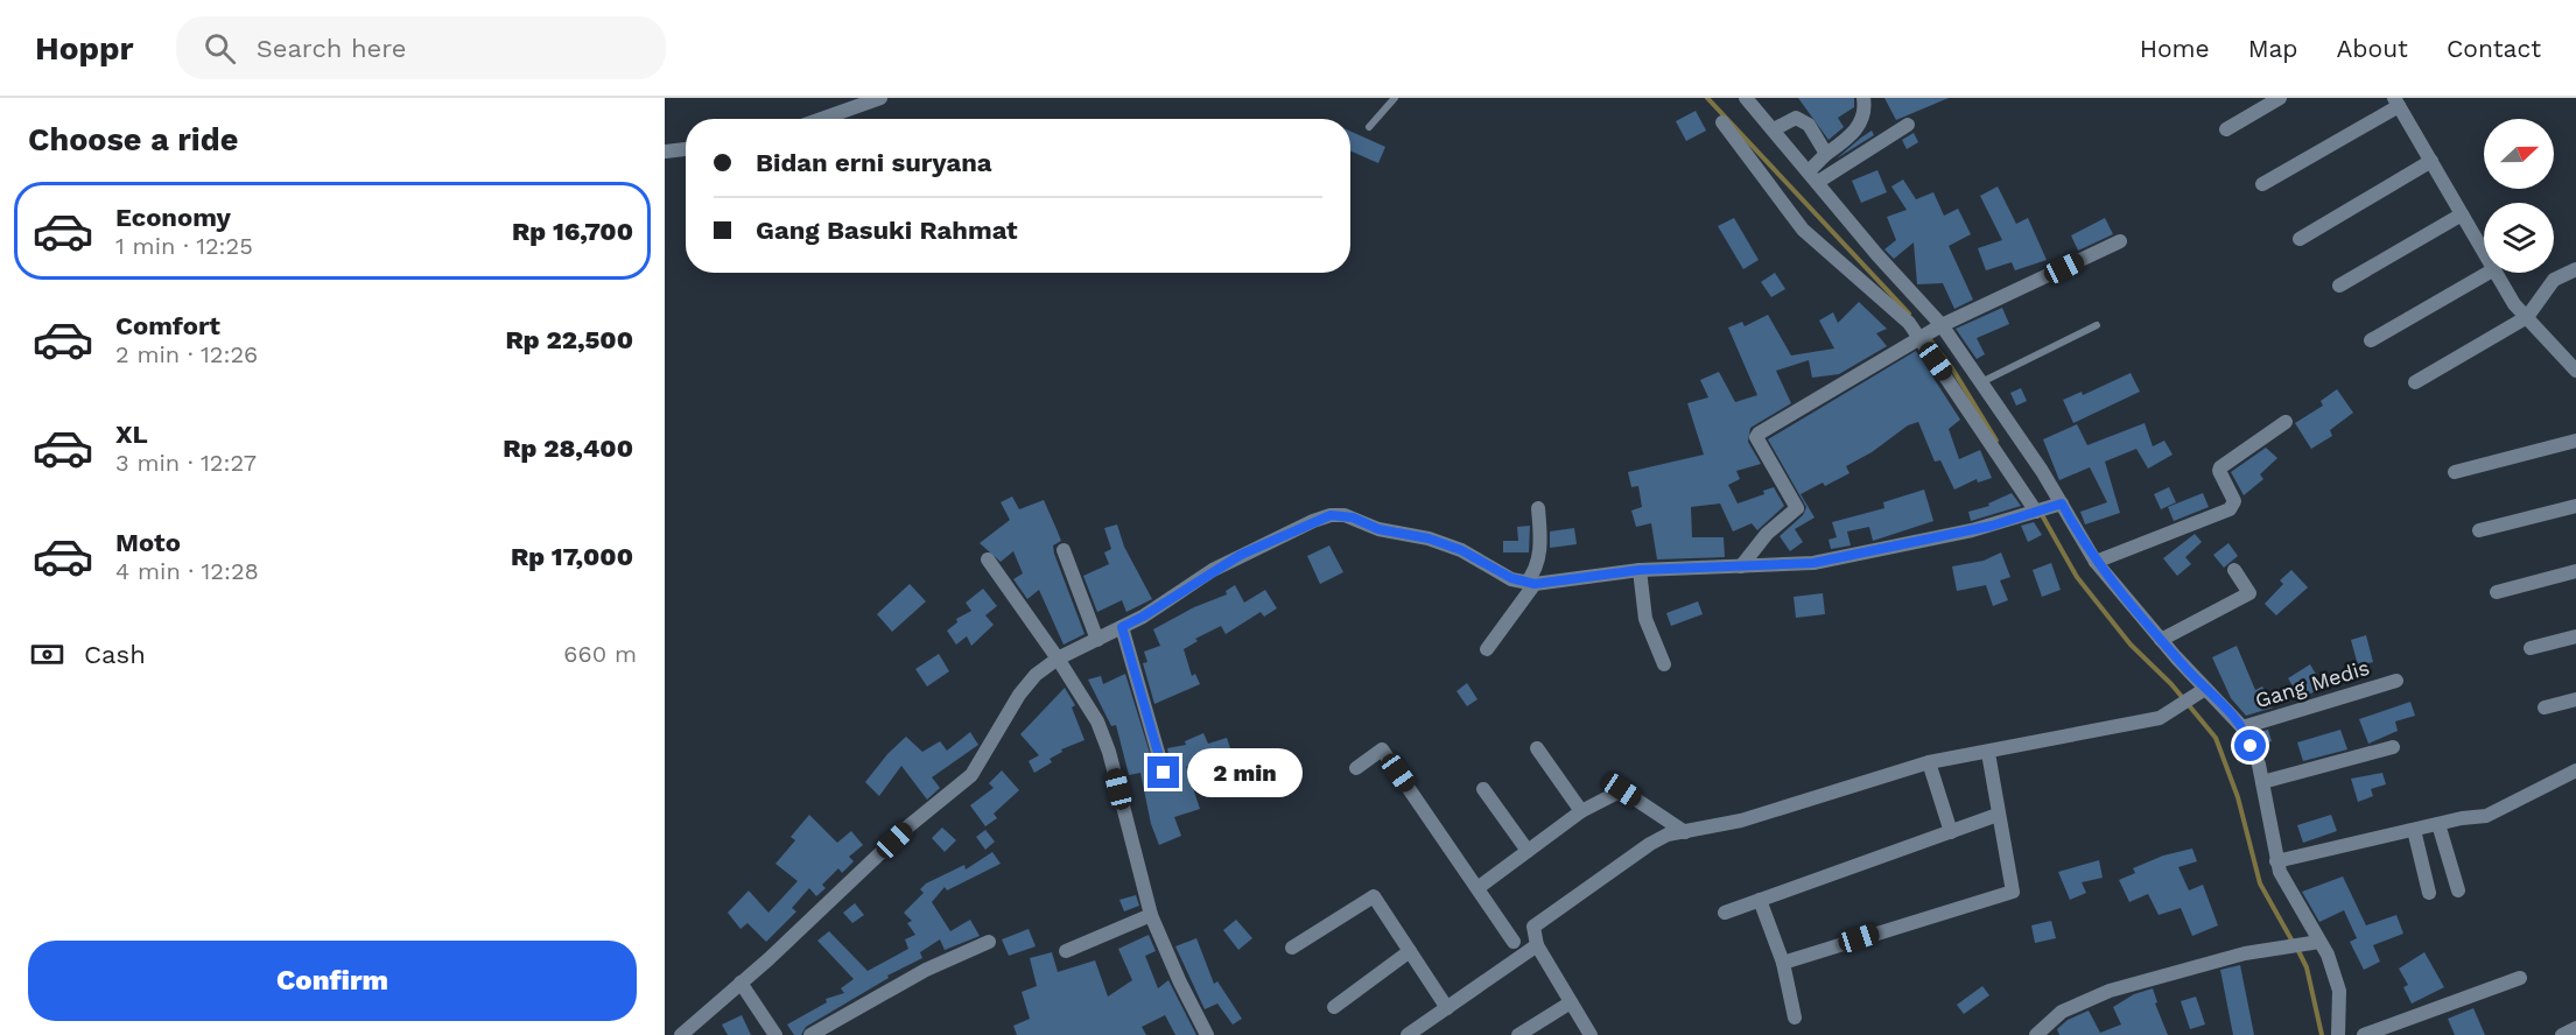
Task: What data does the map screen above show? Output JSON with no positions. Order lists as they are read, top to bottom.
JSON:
{
  "streets": {
    "street": ["Gang Medis"]
  },
  "north": "right",
  "page": {
    "header": "Hoppr",
    "search": "Search here",
    "nav": [
      "Home",
      "Map",
      "About",
      "Contact"
    ],
    "heading": "Choose a ride",
    "banner": ["Bidan erni suryana", "Gang Basuki Rahmat"],
    "list": [
      {
        "name": "Economy",
        "note": "1 min · 12:25",
        "value": "Rp 16,700"
      },
      {
        "name": "Comfort",
        "note": "2 min · 12:26",
        "value": "Rp 22,500"
      },
      {
        "name": "XL",
        "note": "3 min · 12:27",
        "value": "Rp 28,400"
      },
      {
        "name": "Moto",
        "note": "4 min · 12:28",
        "value": "Rp 17,000"
      }
    ],
    "pay": ["Cash", "660 m"],
    "bubble": "2 min",
    "buttons": "Confirm"
  }
}
